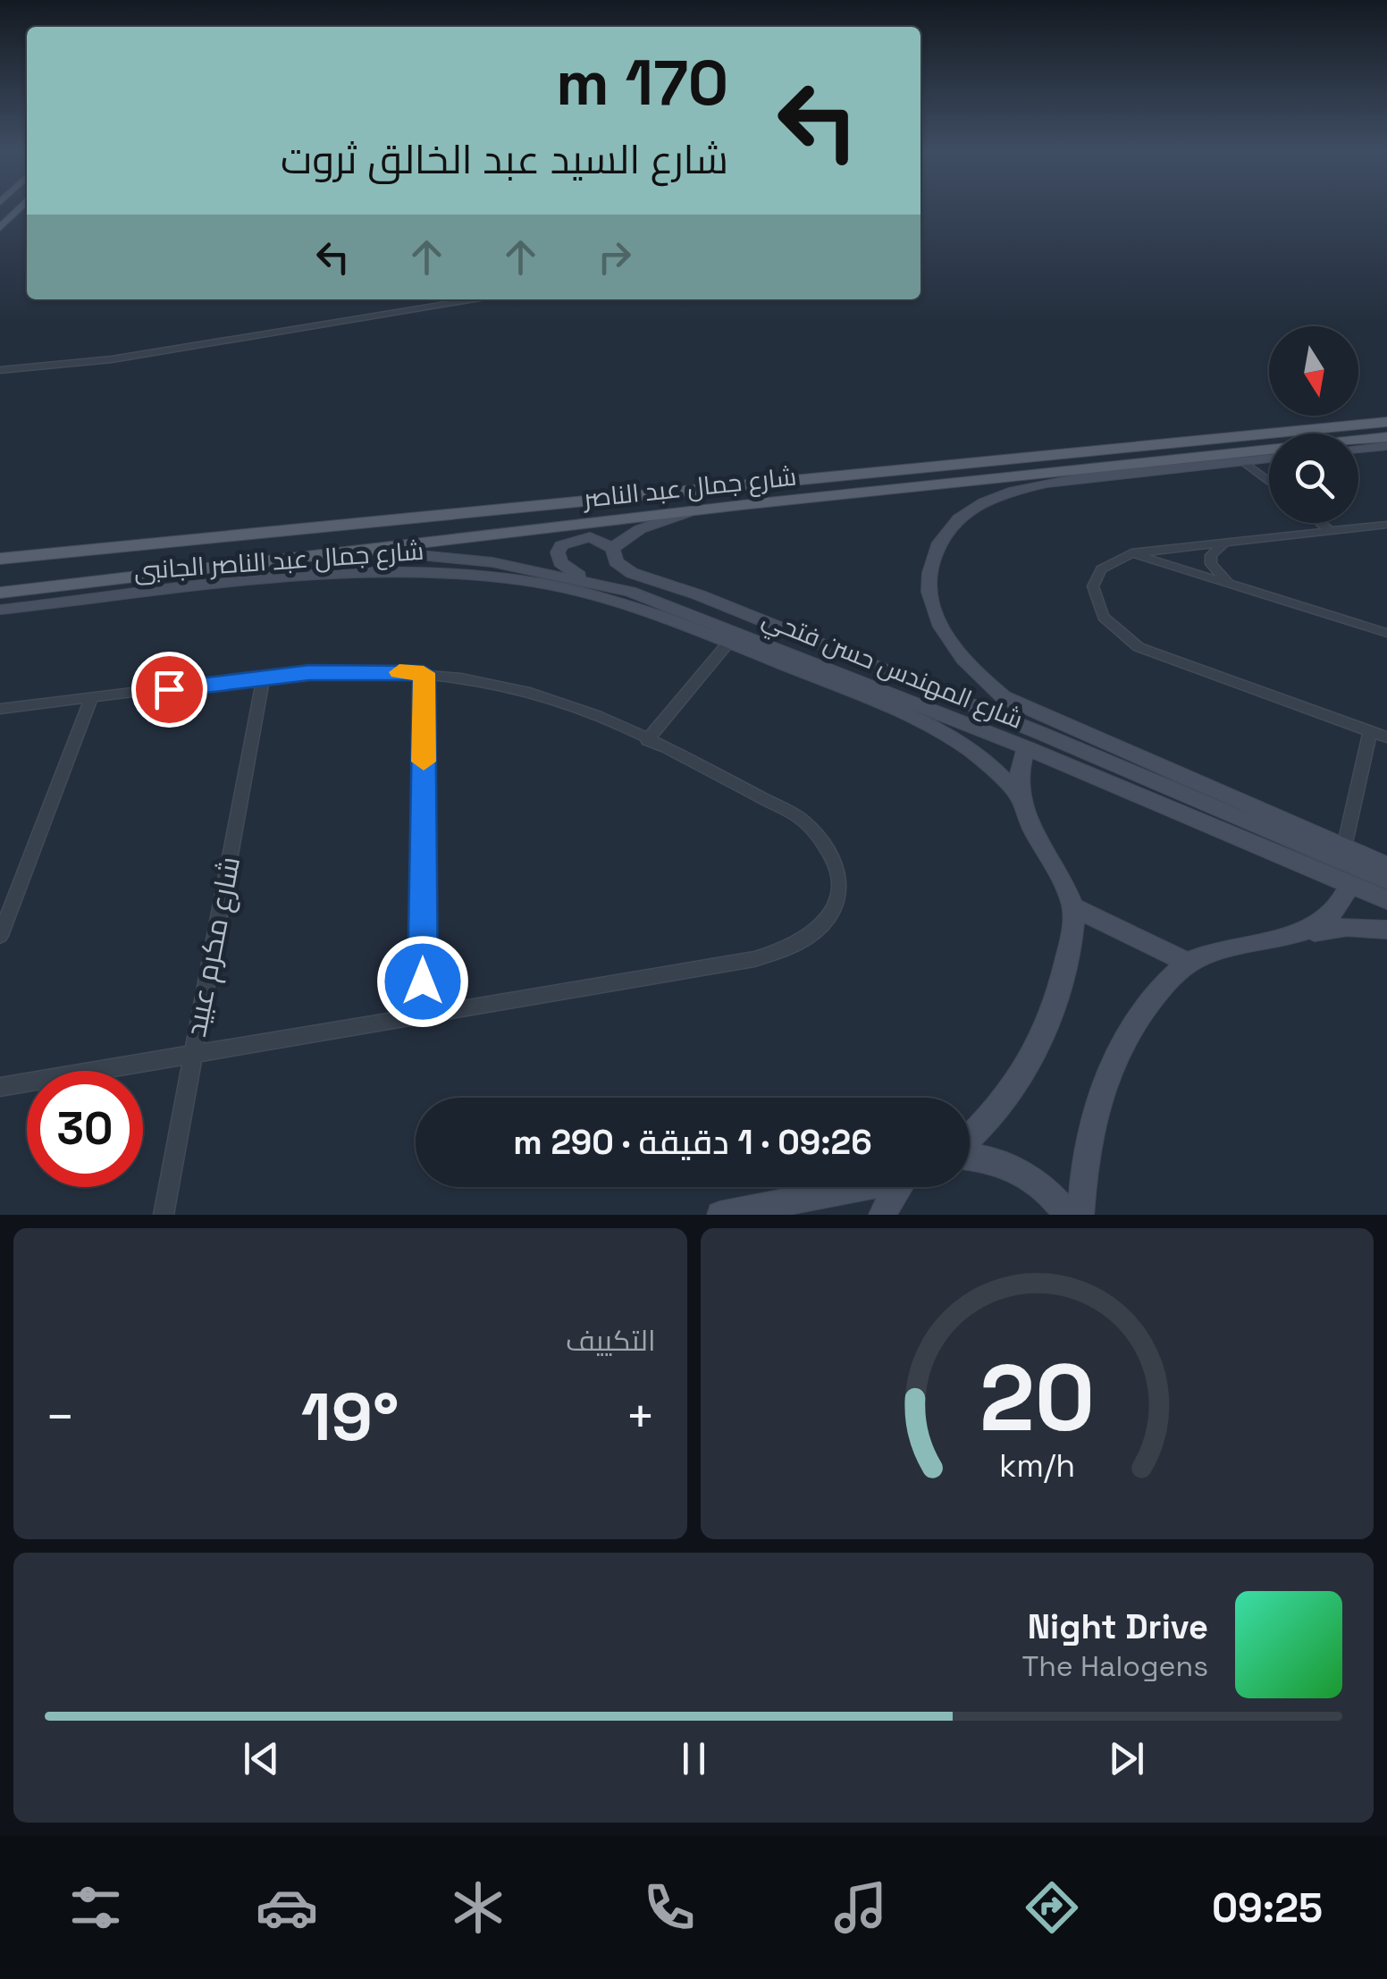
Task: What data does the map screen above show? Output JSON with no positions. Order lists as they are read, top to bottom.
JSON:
{
  "streets": {
    "main road": ["شارع جمال عبد الناصر"],
    "street": ["شارع جمال عبد الناصر الجانبى", "شارع المهندس حسن فتحي", "شارع مكرم عبيد"]
  },
  "crossings": [
    ["شارع جمال عبد الناصر", "شارع المهندس حسن فتحي"],
    ["شارع جمال عبد الناصر الجانبى", "شارع المهندس حسن فتحي"]
  ],
  "north": "bottom",
  "page": {
    "turn": ["170 m", "شارع السيد عبد الخالق ثروت"],
    "limit": "30",
    "trip": "09:26 · 1 دقيقة · 290 m",
    "tile": "التكييف",
    "heat": ["−", "19°", "+"],
    "song": ["Night Drive", "The Halogens"],
    "tabs": "09:25",
    "gauge": ["20", "km/h"]
  }
}
